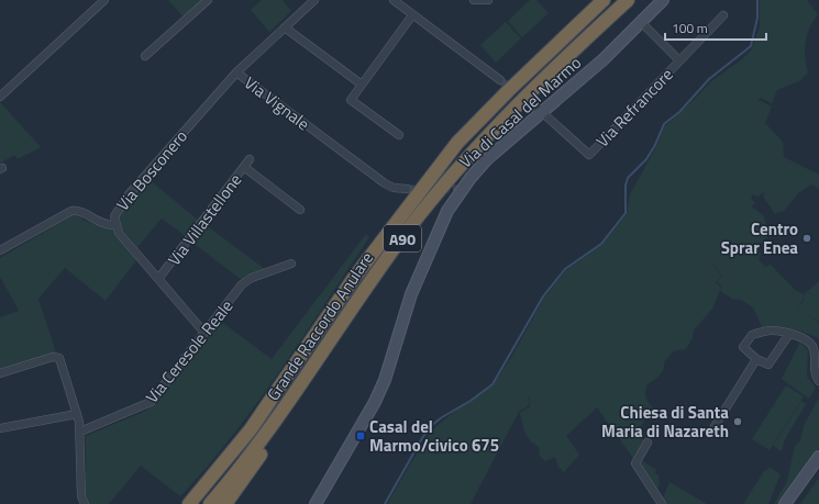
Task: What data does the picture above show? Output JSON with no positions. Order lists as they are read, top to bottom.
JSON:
{
  "streets": {
    "highway": ["A90", "Grande Raccordo Anulare"],
    "main road": ["Via di Casal del Marmo"],
    "street": [
      "Via Vignale",
      "Via Refrancore",
      "Via Bosconero",
      "Via Villastellone",
      "Via Ceresole Reale"
    ]
  },
  "crossings": [
    ["Via Vignale", "Via Bosconero"],
    ["Via Refrancore", "Via di Casal del Marmo"],
    ["Via Bosconero", "Via Villastellone"],
    ["Via Bosconero", "Via Ceresole Reale"]
  ],
  "places": {
    "other": ["Centro Sprar Enea", "Chiesa di Santa Maria di Nazareth"],
    "transit": ["Casal del Marmo/civico 675"]
  },
  "scale_bar": "100 m"
}
